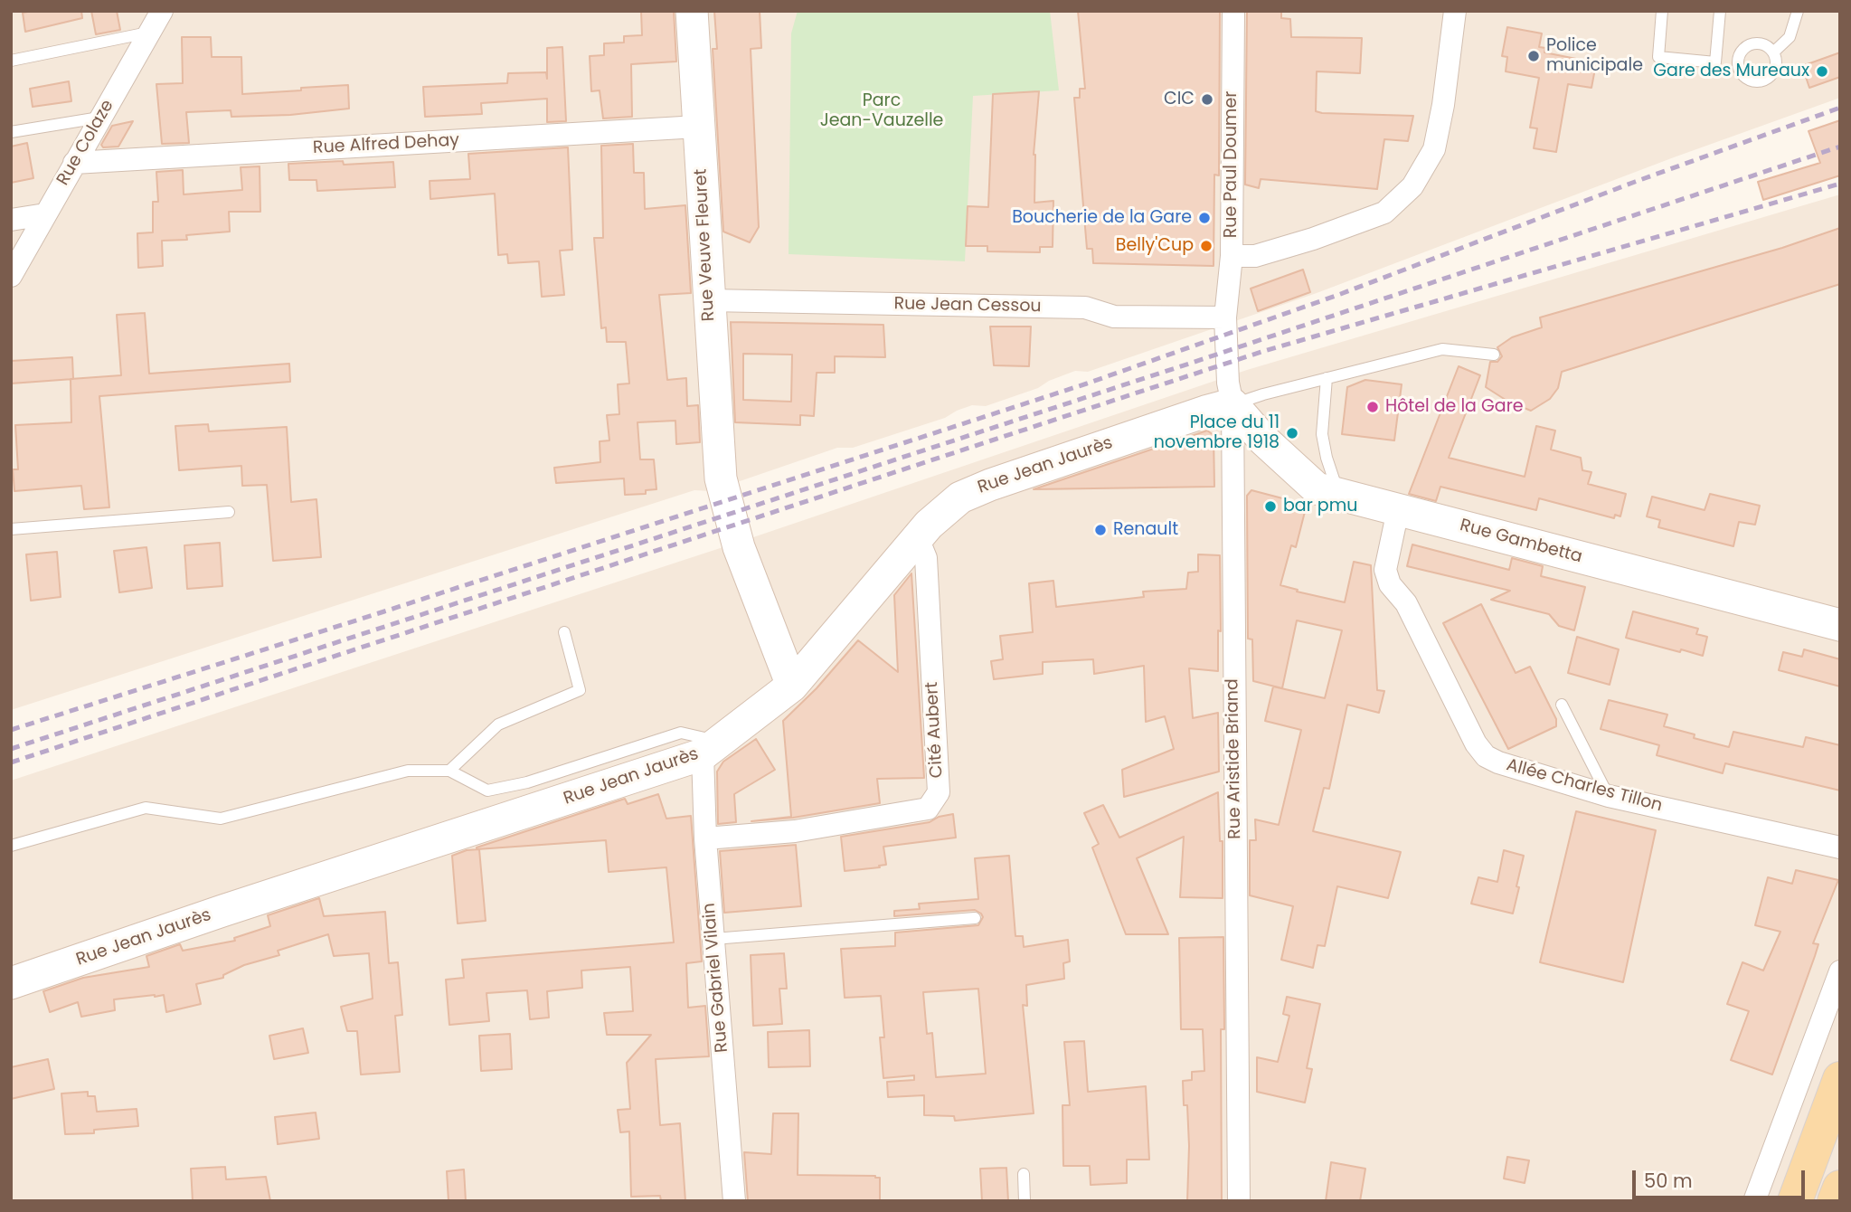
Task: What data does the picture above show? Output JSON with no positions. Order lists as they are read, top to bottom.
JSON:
{
  "streets": {
    "main road": ["Rue Veuve Fleuret", "Rue Jean Jaurès", "Rue Gambetta"],
    "street": [
      "Rue Colaze",
      "Rue Alfred Dehay",
      "Rue Paul Doumer",
      "Rue Jean Cessou",
      "Cité Aubert",
      "Rue Aristide Briand",
      "Allée Charles Tillon",
      "Rue Gabriel Vilain"
    ]
  },
  "crossings": [
    ["Rue Colaze", "Rue Alfred Dehay"],
    ["Rue Alfred Dehay", "Rue Veuve Fleuret"],
    ["Rue Paul Doumer", "Rue Jean Cessou"],
    ["Rue Paul Doumer", "Rue Aristide Briand"],
    ["Rue Veuve Fleuret", "Rue Jean Cessou"],
    ["Rue Veuve Fleuret", "Rue Jean Jaurès"],
    ["Rue Jean Cessou", "Rue Aristide Briand"],
    ["Rue Jean Jaurès", "Rue Gambetta"],
    ["Rue Jean Jaurès", "Cité Aubert"],
    ["Rue Jean Jaurès", "Rue Aristide Briand"],
    ["Rue Jean Jaurès", "Rue Gabriel Vilain"],
    ["Rue Gambetta", "Rue Aristide Briand"],
    ["Rue Gambetta", "Allée Charles Tillon"],
    ["Cité Aubert", "Rue Gabriel Vilain"]
  ],
  "parks": ["Parc Jean-Vauzelle"],
  "places": [
    "Police municipale",
    "Gare des Mureaux",
    "CIC",
    "Boucherie de la Gare",
    "Belly'Cup",
    "Hôtel de la Gare",
    "Place du 11 novembre 1918",
    "bar pmu",
    "Renault"
  ],
  "scale_bar": "50 m"
}
